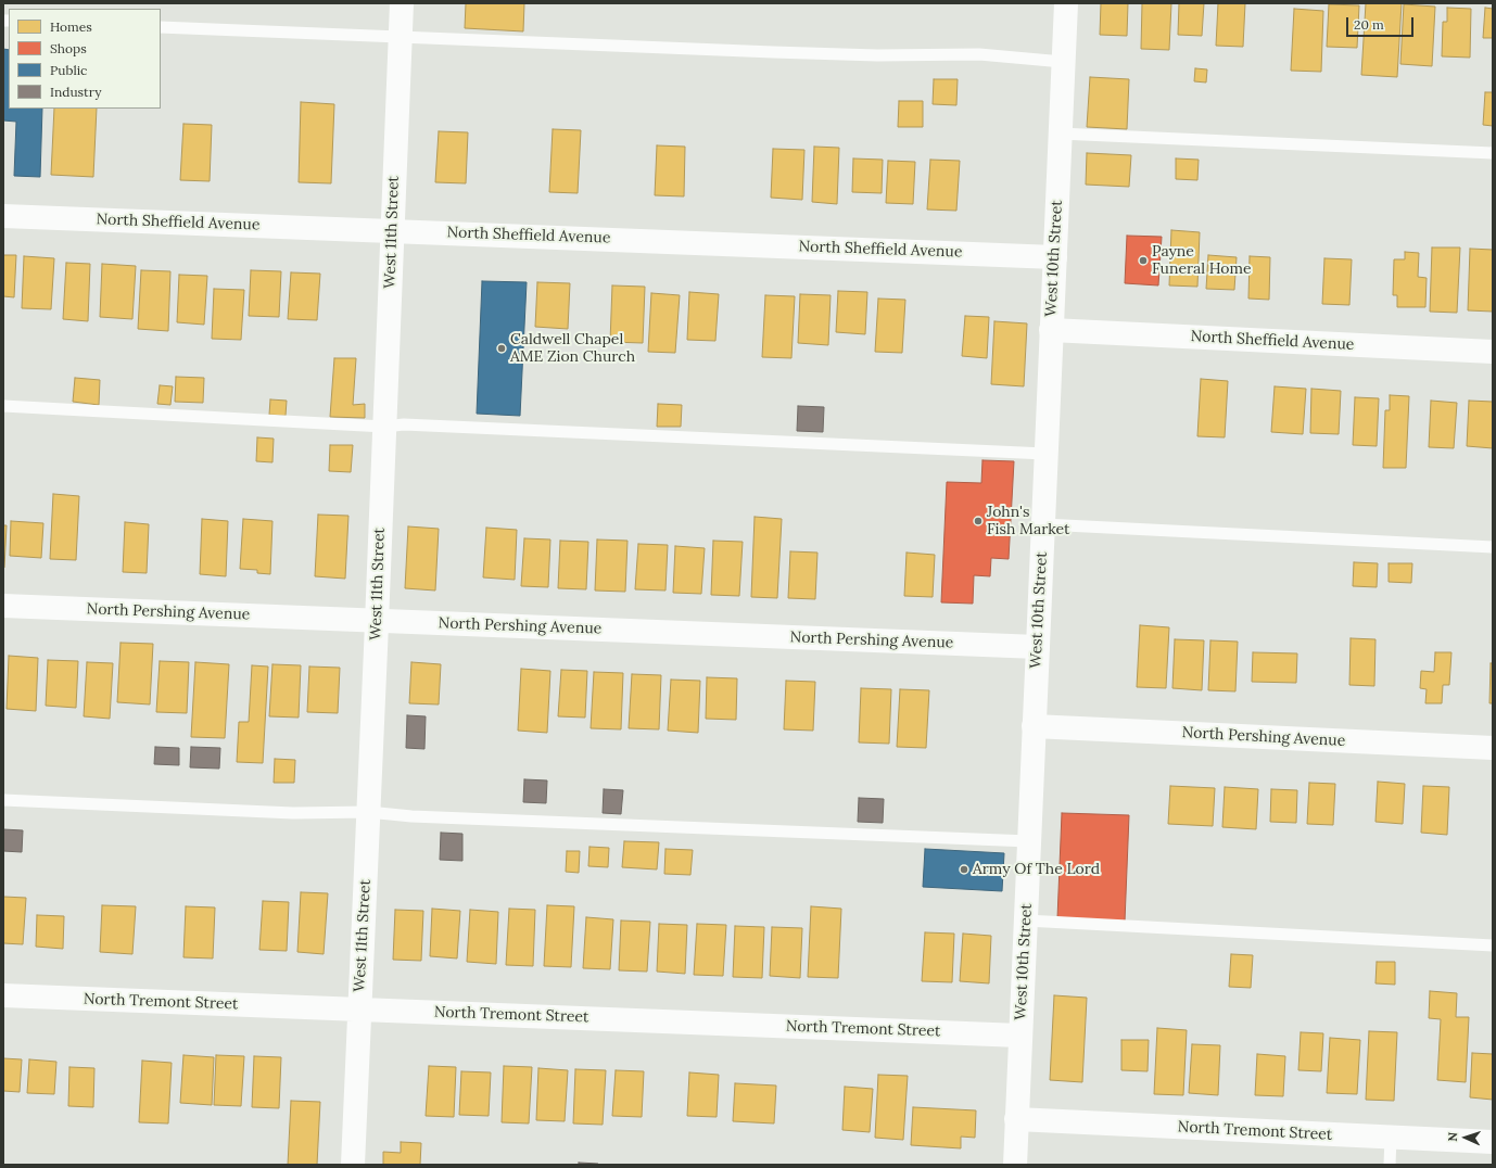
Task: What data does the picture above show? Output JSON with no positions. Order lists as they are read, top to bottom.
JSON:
{
  "streets": {
    "street": [
      "North Sheffield Avenue",
      "West 11th Street",
      "West 10th Street",
      "North Pershing Avenue",
      "North Tremont Street"
    ]
  },
  "crossings": [
    ["North Sheffield Avenue", "West 11th Street"],
    ["North Sheffield Avenue", "West 10th Street"],
    ["West 11th Street", "North Pershing Avenue"],
    ["West 11th Street", "North Tremont Street"],
    ["West 10th Street", "North Pershing Avenue"],
    ["West 10th Street", "North Tremont Street"]
  ],
  "places": [
    "Payne Funeral Home",
    "Caldwell Chapel AME Zion Church",
    "John's Fish Market",
    "Army Of The Lord"
  ],
  "legend": [
    "Homes",
    "Shops",
    "Public",
    "Industry"
  ],
  "scale_bar": "20 m",
  "north": "left"
}
